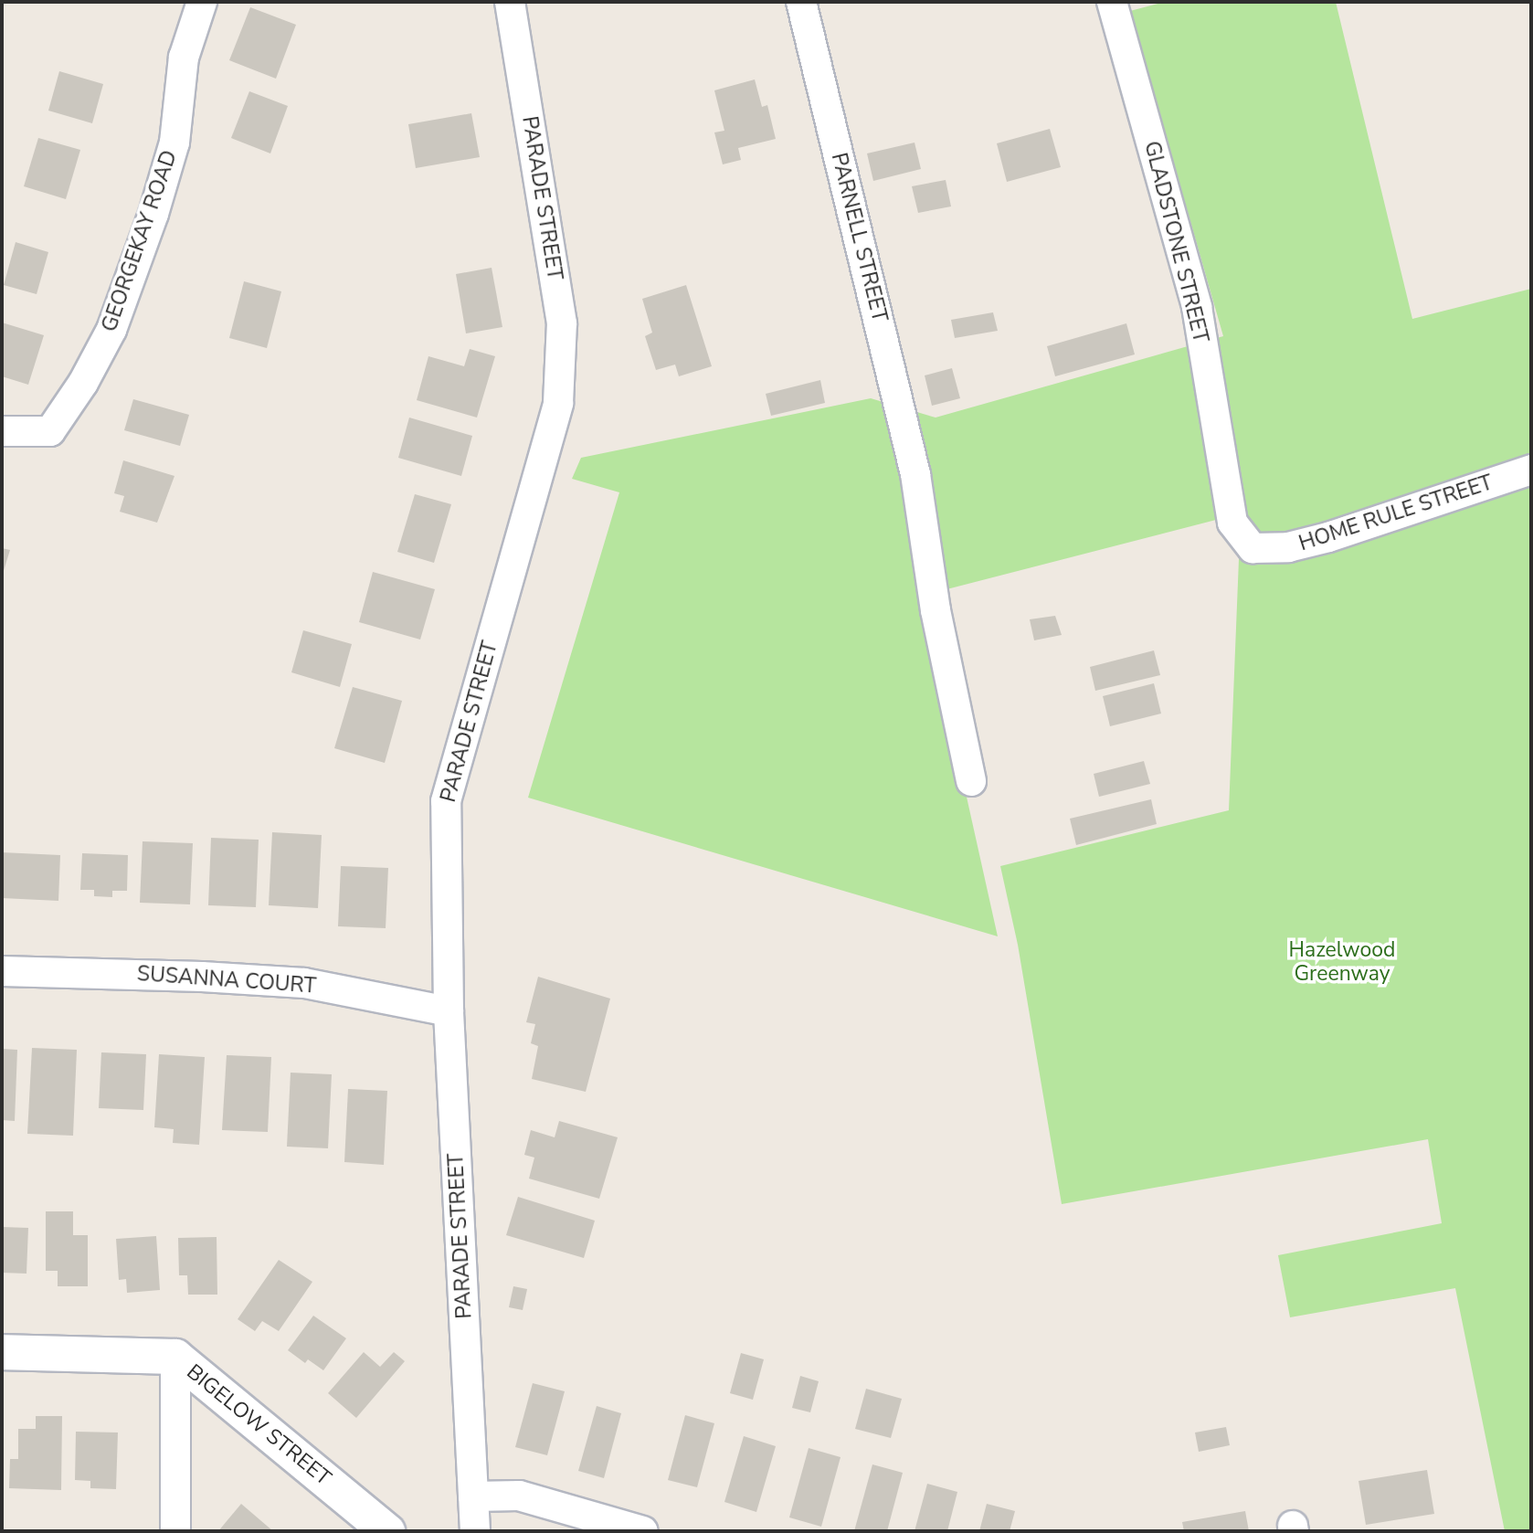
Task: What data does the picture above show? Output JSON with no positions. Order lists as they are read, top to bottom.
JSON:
{
  "streets": {
    "street": [
      "PARADE STREET",
      "PARNELL STREET",
      "GEORGEKAY ROAD",
      "GLADSTONE STREET",
      "HOME RULE STREET",
      "SUSANNA COURT",
      "BIGELOW STREET"
    ]
  },
  "crossings": [
    ["PARADE STREET", "SUSANNA COURT"],
    ["GLADSTONE STREET", "HOME RULE STREET"]
  ],
  "parks": ["Hazelwood Greenway"]
}
